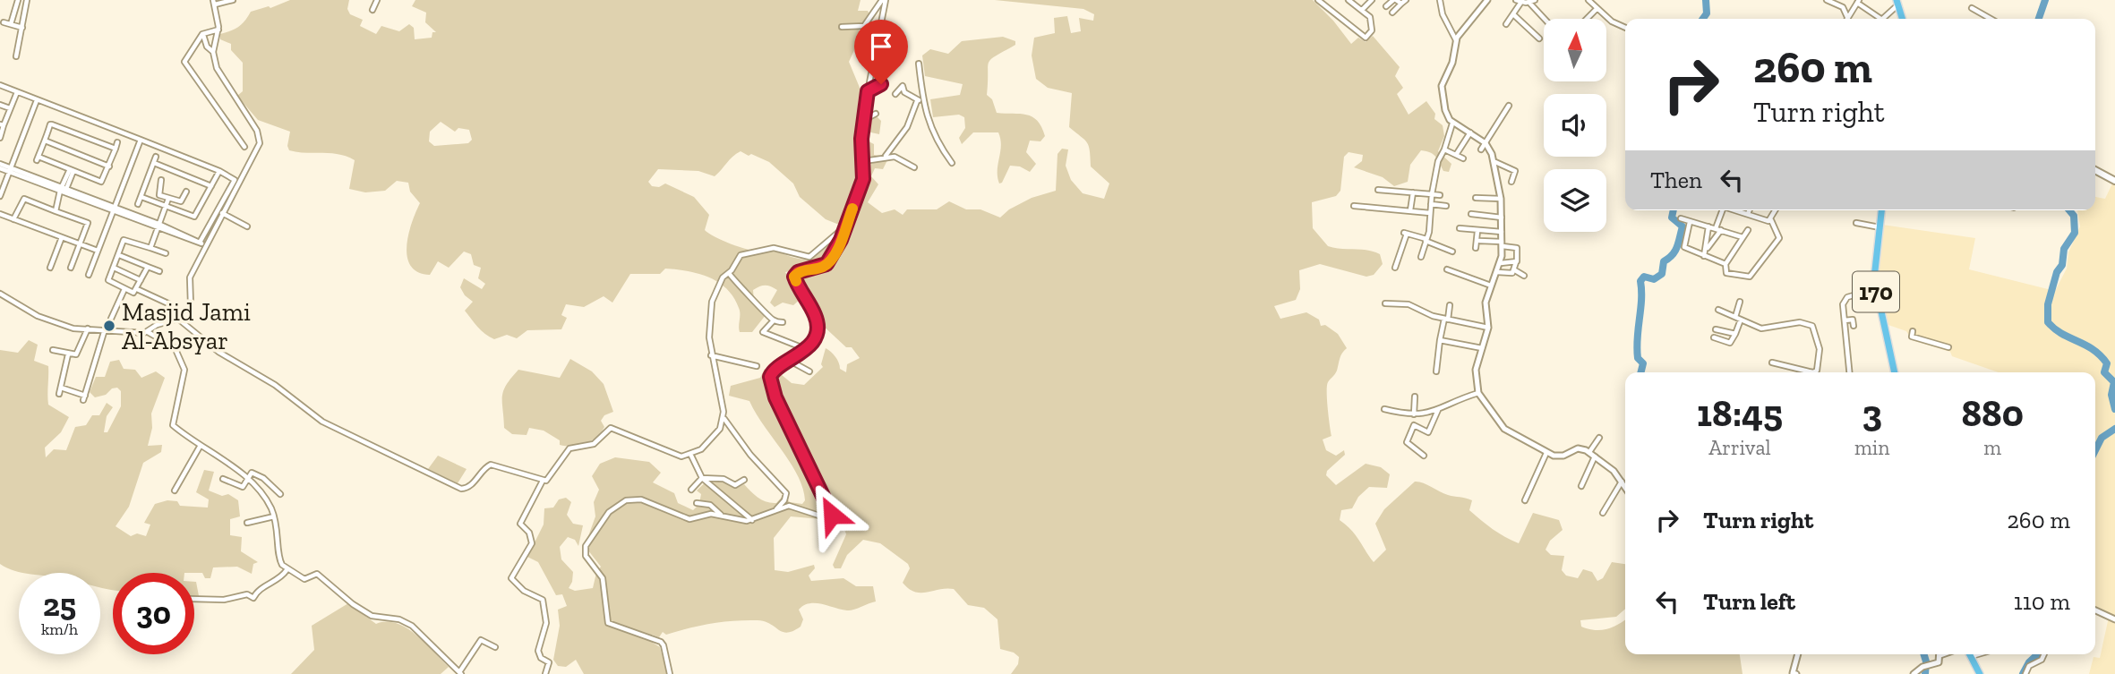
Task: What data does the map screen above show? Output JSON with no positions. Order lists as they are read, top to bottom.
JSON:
{
  "streets": {
    "main road": ["170"]
  },
  "places": ["Masjid Jami Al-Absyar"],
  "north": "top",
  "page": {
    "turn": ["260 m", "Turn right"],
    "then": "Then",
    "eta": [
      "18:45",
      "Arrival",
      "3",
      "min",
      "880",
      "m"
    ],
    "list": [
      {
        "name": "Turn right",
        "value": "260 m"
      },
      {
        "name": "Turn left",
        "value": "110 m"
      }
    ],
    "speed": "25 km/h",
    "limit": "30"
  }
}
